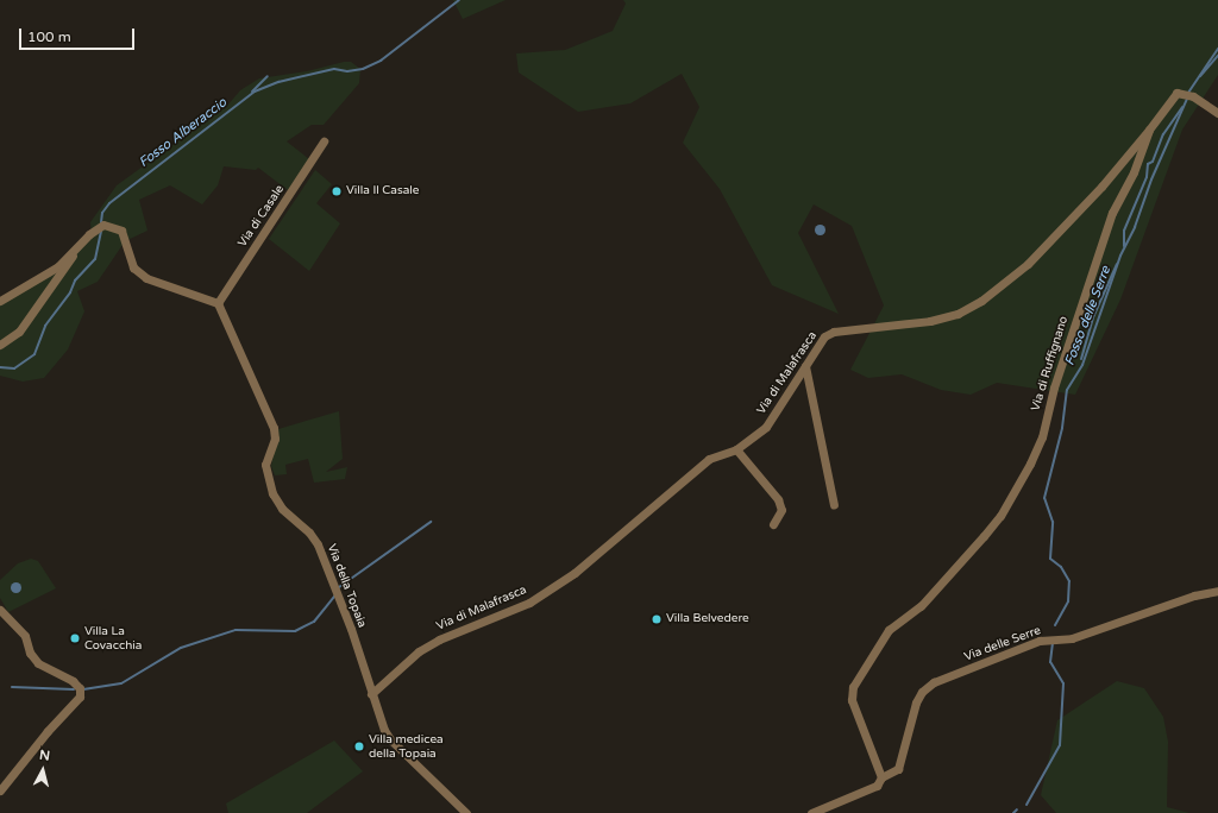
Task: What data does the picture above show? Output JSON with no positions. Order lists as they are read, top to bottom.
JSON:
{
  "streets": {
    "street": [
      "Via di Casale",
      "Via di Ruffignano",
      "Via di Malafrasca",
      "Via della Topaia",
      "Via delle Serre"
    ]
  },
  "crossings": [
    ["Via di Casale", "Via della Topaia"],
    ["Via di Ruffignano", "Via di Malafrasca"],
    ["Via di Ruffignano", "Via delle Serre"],
    ["Via di Malafrasca", "Via della Topaia"]
  ],
  "water": ["Fosso Alberaccio", "Fosso delle Serre"],
  "places": [
    "Villa Il Casale",
    "Villa Belvedere",
    "Villa La Covacchia",
    "Villa medicea della Topaia"
  ],
  "scale_bar": "100 m",
  "north": "top"
}
